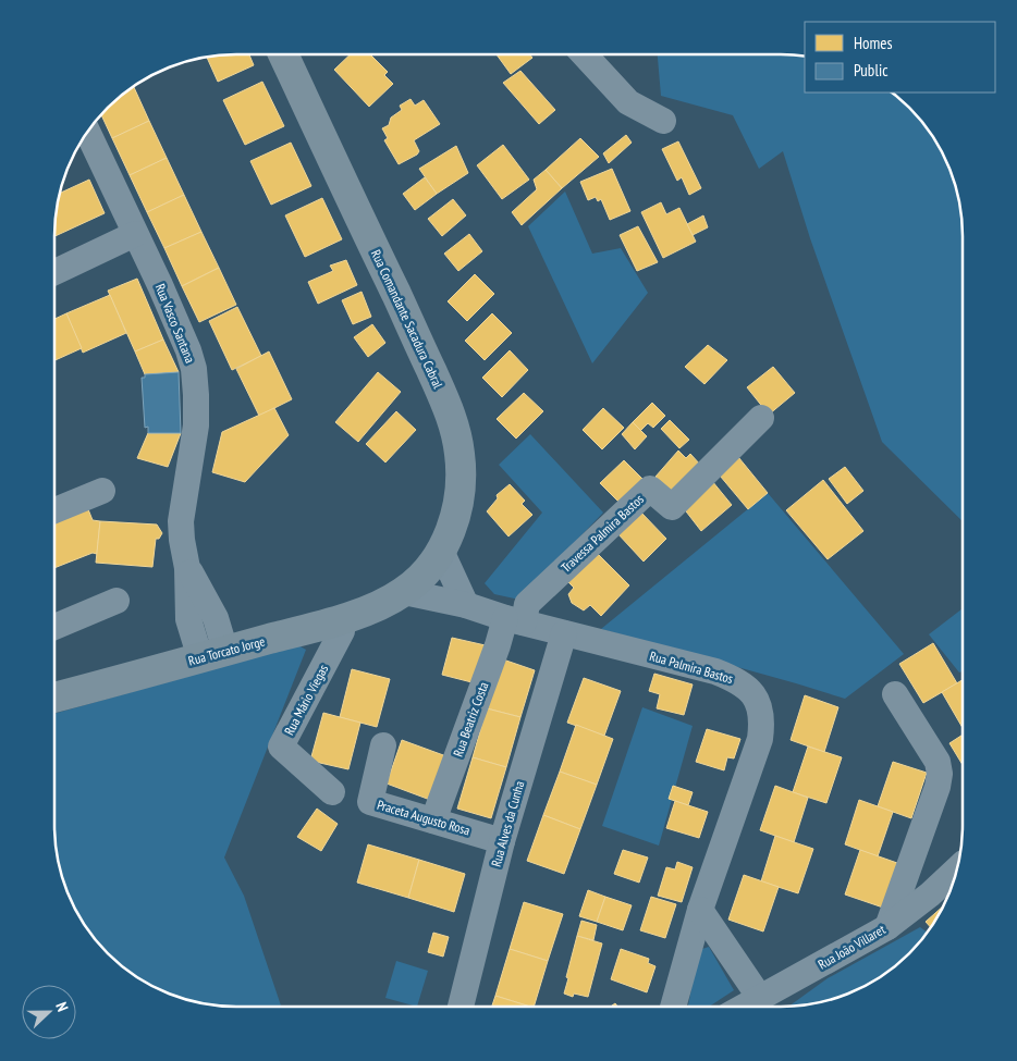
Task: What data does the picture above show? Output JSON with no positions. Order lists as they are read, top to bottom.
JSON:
{
  "streets": {
    "main road": ["Rua Comandante Sacadura Cabral", "Rua Torcato Jorge"],
    "street": [
      "Rua Vasco Santana",
      "Travessa Palmira Bastos",
      "Rua Palmira Bastos",
      "Rua Mário Viegas",
      "Rua Beatriz Costa",
      "Praceta Augusto Rosa",
      "Rua Alves da Cunha",
      "Rua João Villaret"
    ]
  },
  "crossings": [
    ["Rua Comandante Sacadura Cabral", "Rua Torcato Jorge"],
    ["Rua Comandante Sacadura Cabral", "Rua Palmira Bastos"],
    ["Rua Vasco Santana", "Rua Torcato Jorge"],
    ["Travessa Palmira Bastos", "Rua Palmira Bastos"],
    ["Travessa Palmira Bastos", "Rua Beatriz Costa"],
    ["Rua Torcato Jorge", "Rua Palmira Bastos"],
    ["Rua Torcato Jorge", "Rua Mário Viegas"],
    ["Rua Palmira Bastos", "Rua Beatriz Costa"],
    ["Rua Palmira Bastos", "Rua Alves da Cunha"],
    ["Rua Beatriz Costa", "Praceta Augusto Rosa"],
    ["Praceta Augusto Rosa", "Rua Alves da Cunha"]
  ],
  "legend": ["Homes", "Public"],
  "north": "right"
}
